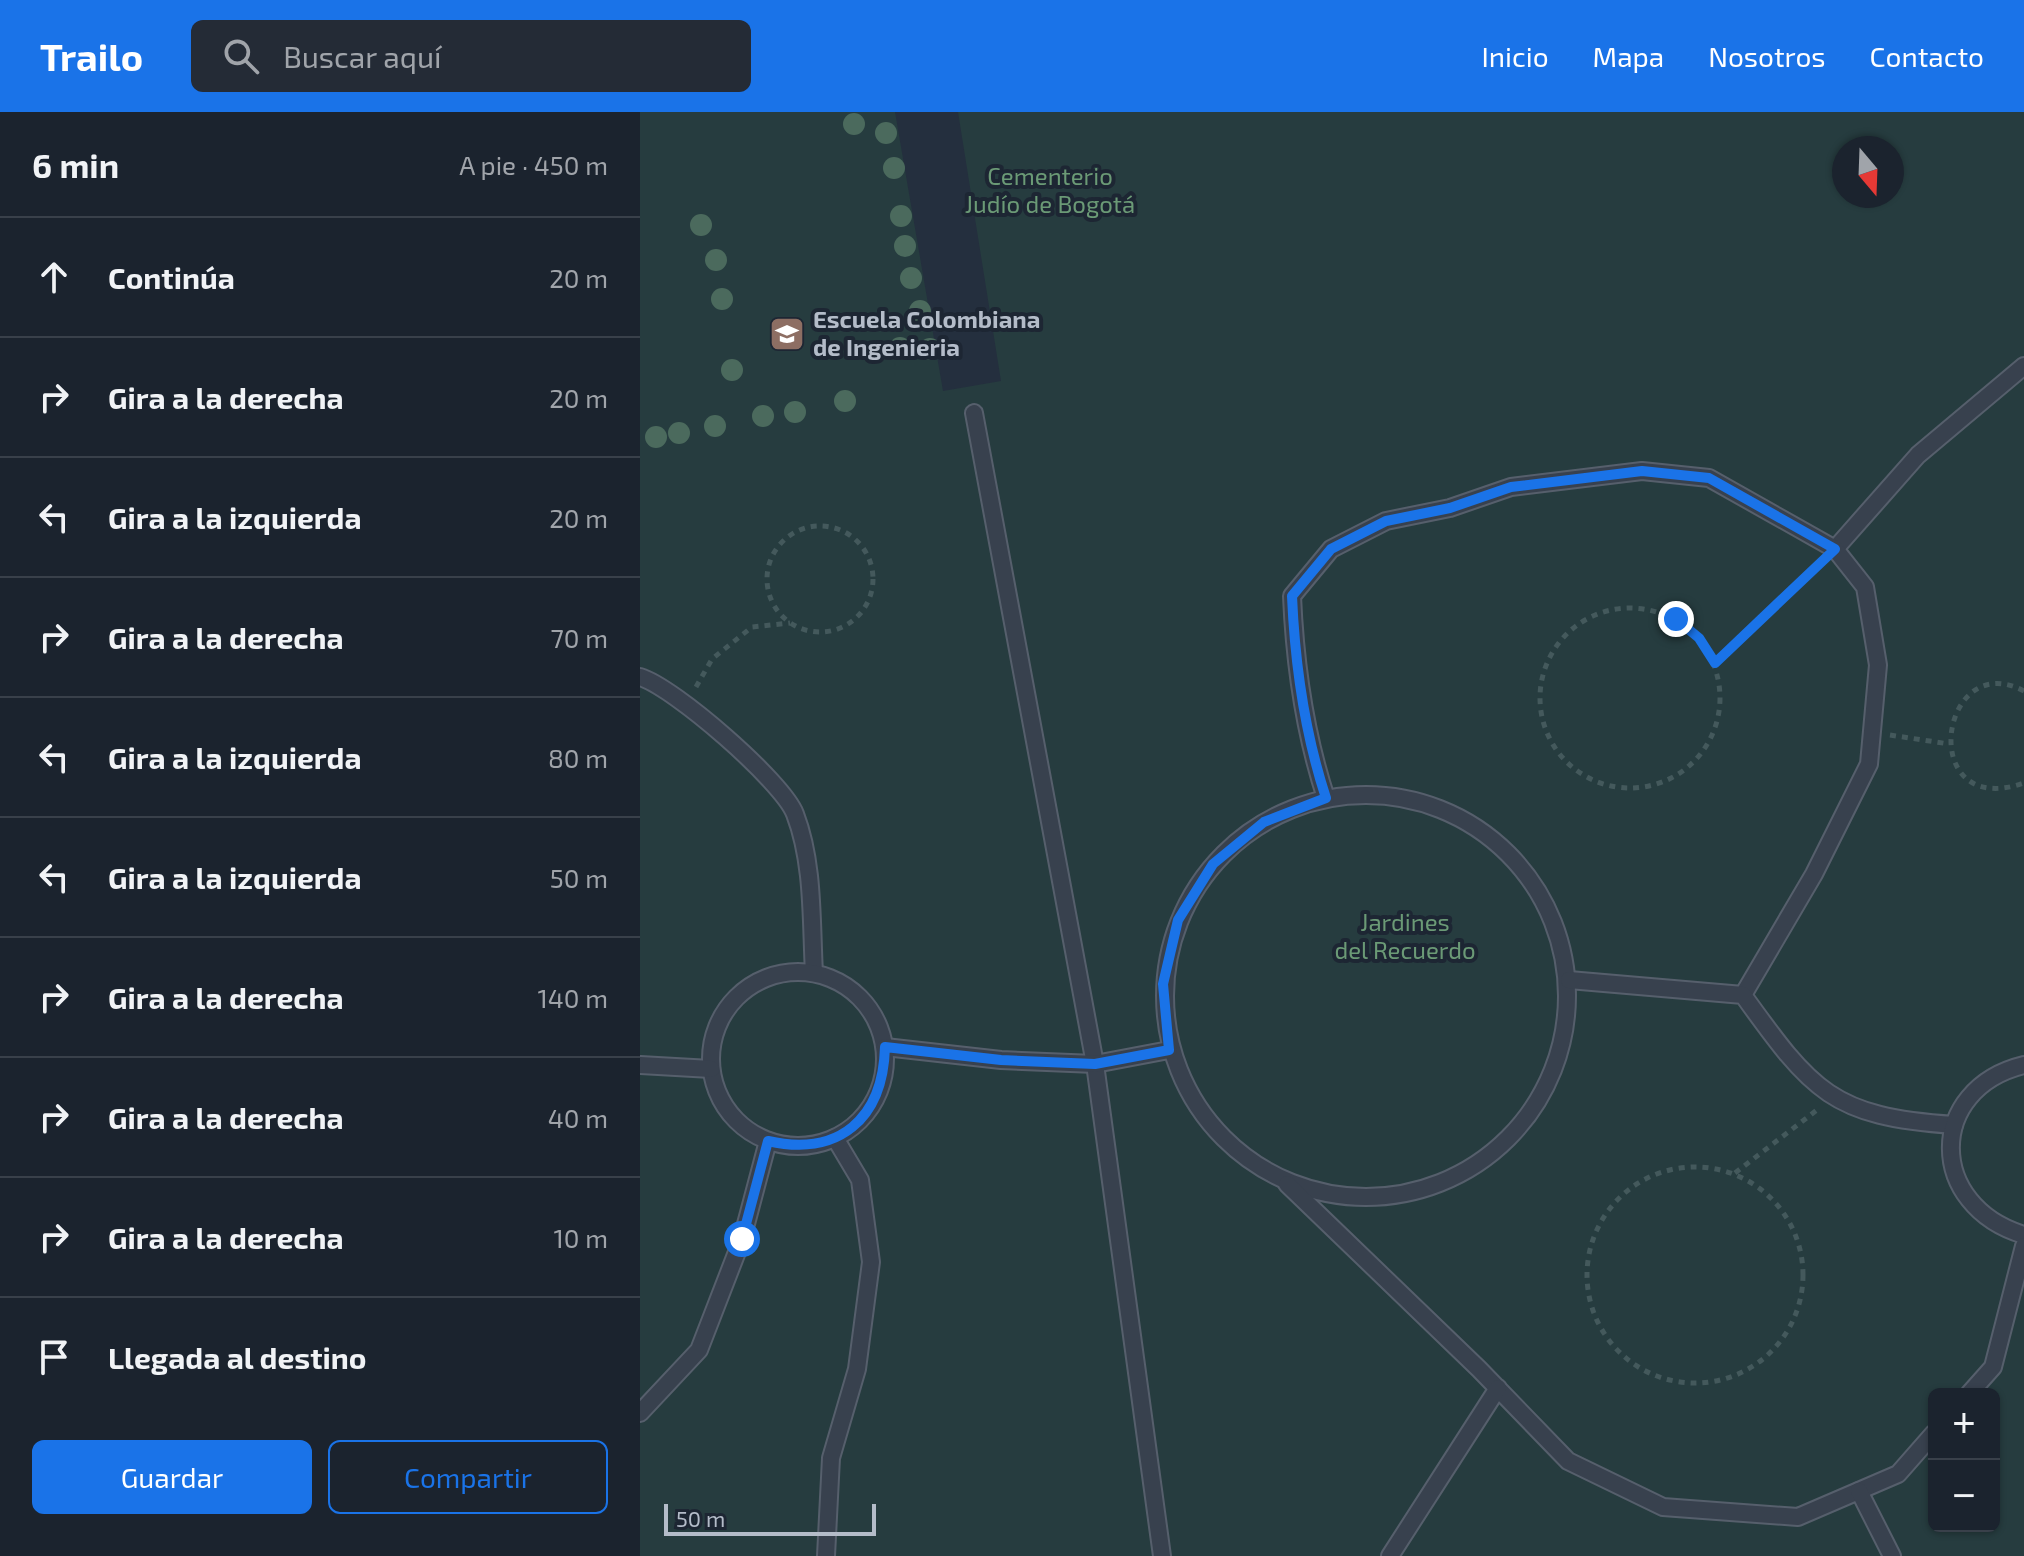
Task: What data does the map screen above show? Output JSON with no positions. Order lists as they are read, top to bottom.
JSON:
{
  "parks": ["Cementerio Judío de Bogotá", "Jardines del Recuerdo"],
  "places": {
    "school or university": ["Escuela Colombiana de Ingenieria"]
  },
  "scale_bar": "50 m",
  "north": "bottom",
  "page": {
    "header": "Trailo",
    "search": "Buscar aquí",
    "nav": [
      "Inicio",
      "Mapa",
      "Nosotros",
      "Contacto"
    ],
    "heading": ["6 min", "A pie · 450 m"],
    "list": [
      ["Continúa", "20 m"],
      ["Gira a la derecha", "20 m"],
      ["Gira a la izquierda", "20 m"],
      ["Gira a la derecha", "70 m"],
      ["Gira a la izquierda", "80 m"],
      ["Gira a la izquierda", "50 m"],
      ["Gira a la derecha", "140 m"],
      ["Gira a la derecha", "40 m"],
      ["Gira a la derecha", "10 m"],
      "Llegada al destino"
    ],
    "map_buttons": ["+", "−"],
    "buttons": ["Guardar", "Compartir"],
    "scale": "50 m"
  }
}
